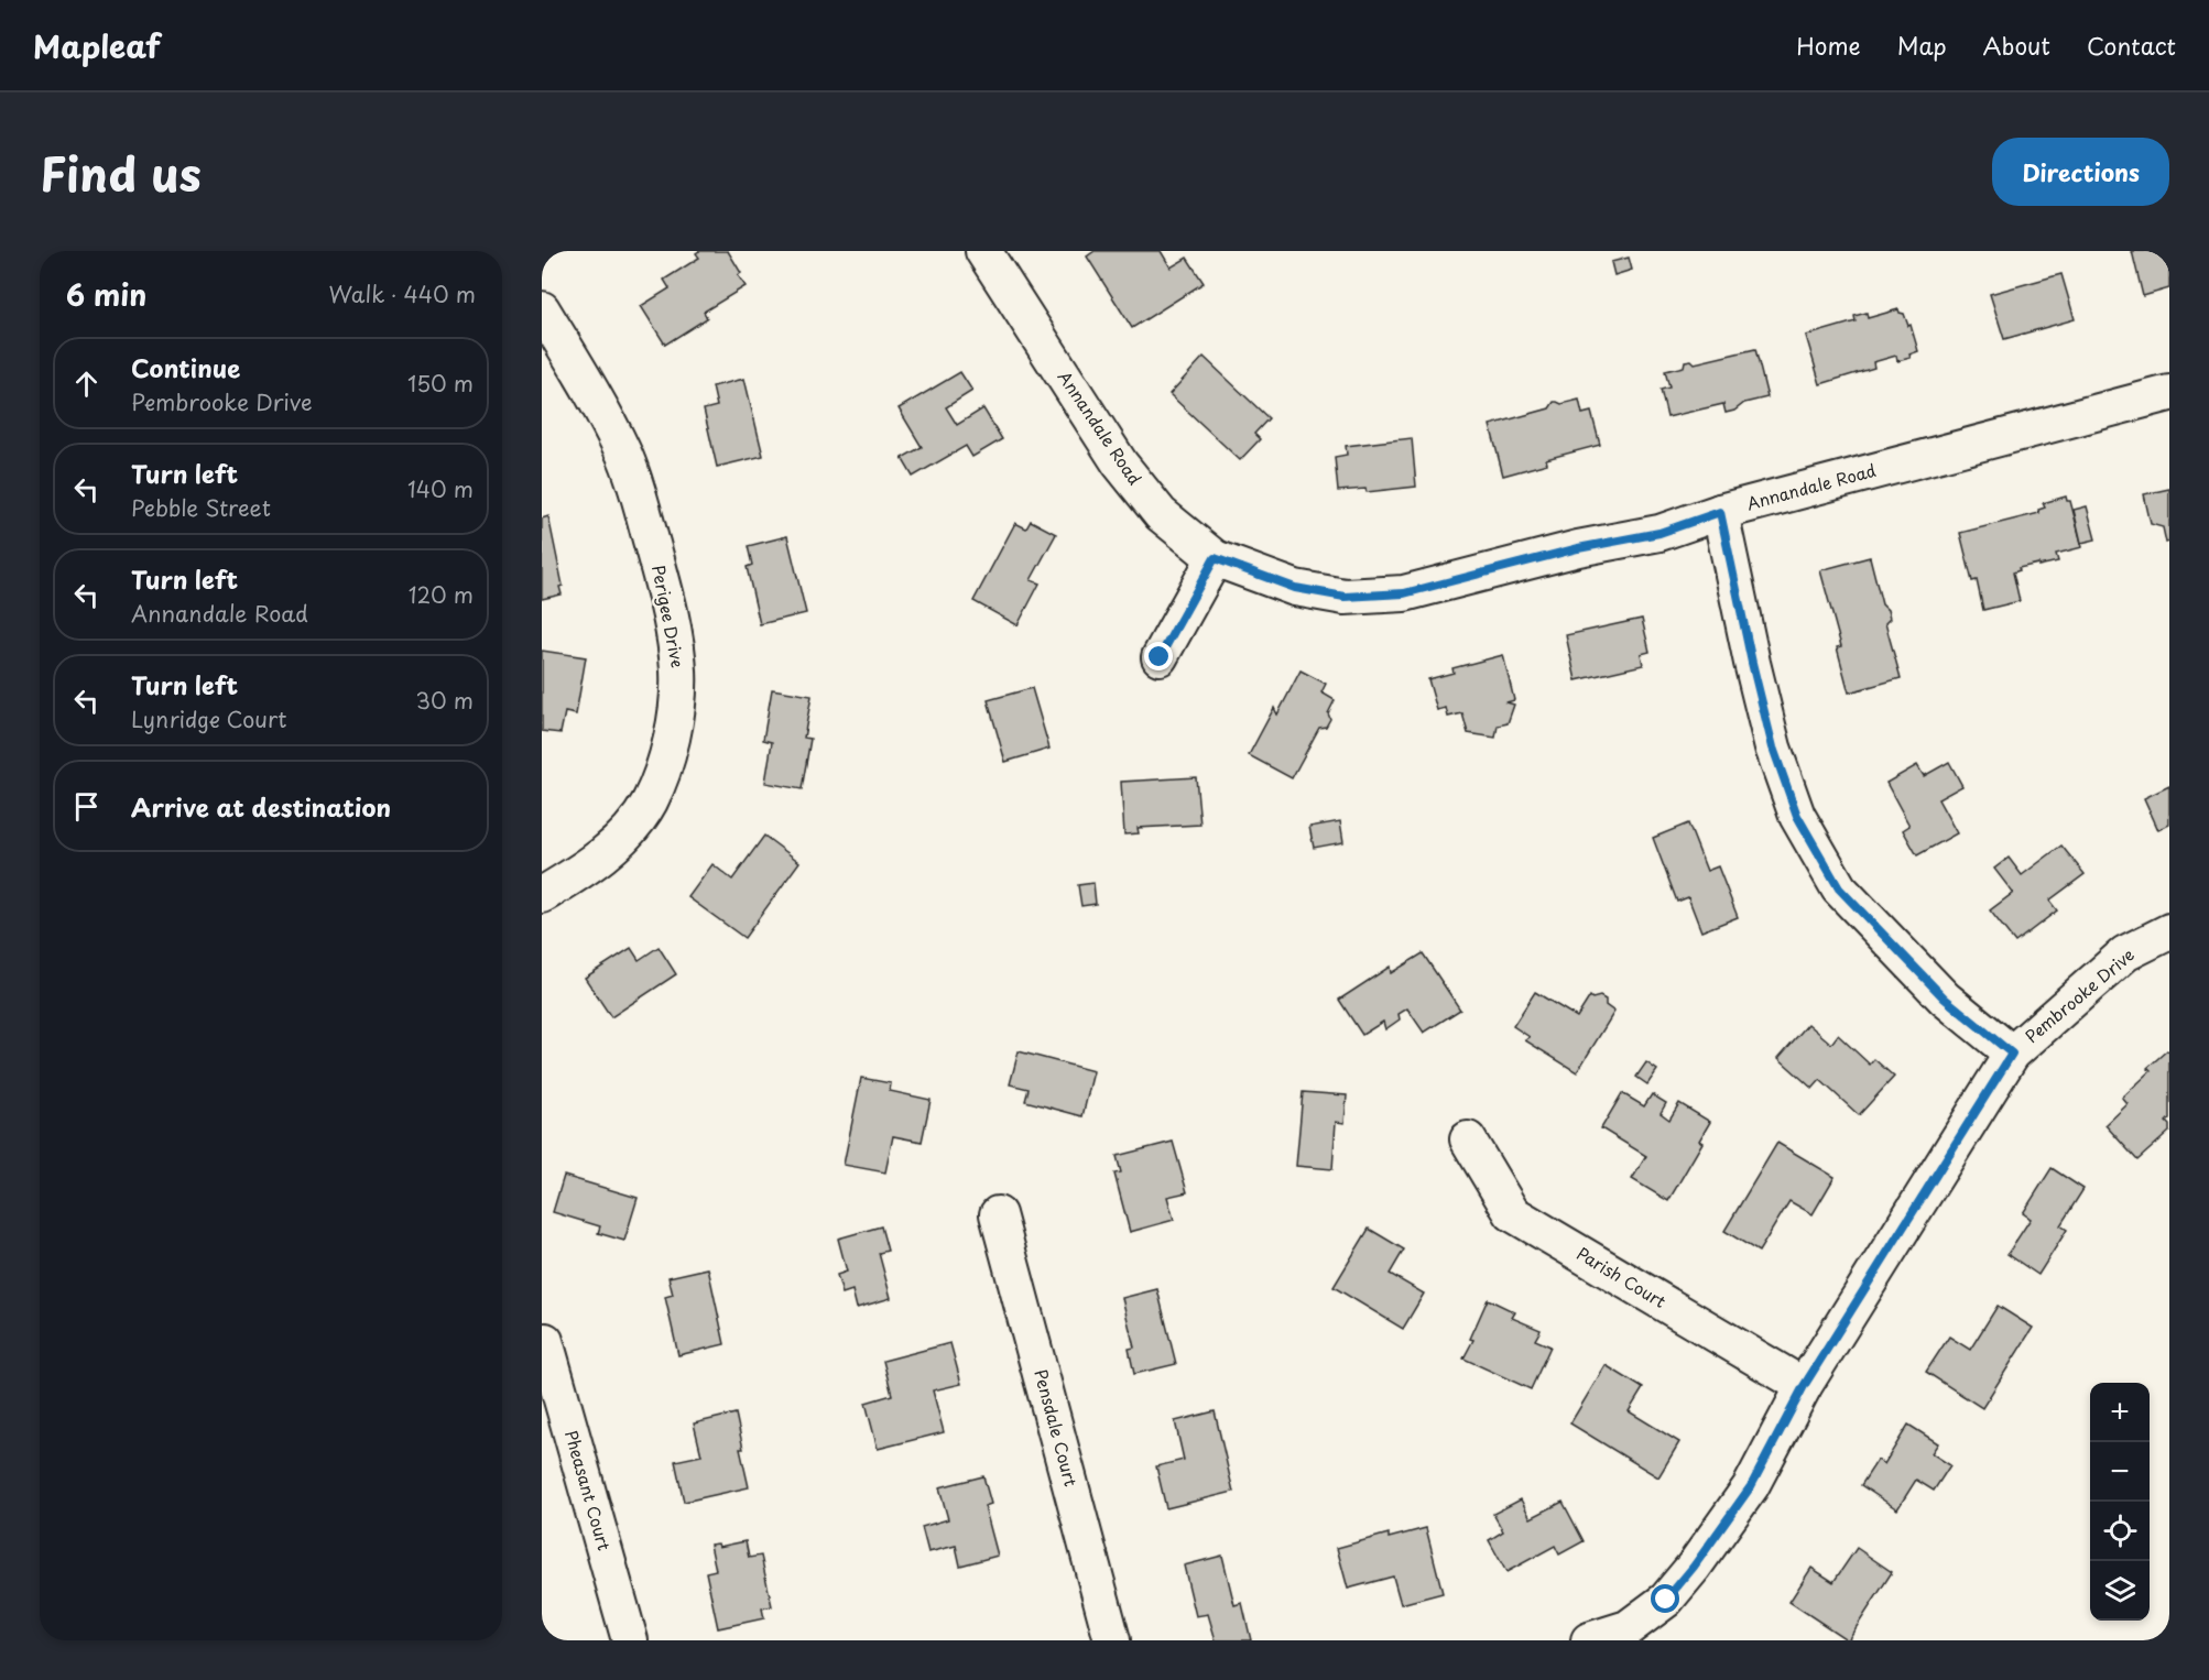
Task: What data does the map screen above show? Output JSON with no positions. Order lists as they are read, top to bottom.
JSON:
{
  "streets": {
    "street": [
      "Annandale Road",
      "Perigee Drive",
      "Pembrooke Drive",
      "Parish Court",
      "Pensdale Court",
      "Pheasant Court"
    ]
  },
  "crossings": [
    ["Pembrooke Drive", "Parish Court"]
  ],
  "page": {
    "header": "Mapleaf",
    "nav": [
      "Home",
      "Map",
      "About",
      "Contact"
    ],
    "title": "Find us",
    "buttons": "Directions",
    "heading": ["6 min", "Walk · 440 m"],
    "list": [
      ["Continue", "Pembrooke Drive", "150 m"],
      ["Turn left", "Pebble Street", "140 m"],
      ["Turn left", "Annandale Road", "120 m"],
      ["Turn left", "Lynridge Court", "30 m"],
      "Arrive at destination"
    ],
    "map_buttons": ["+", "−"]
  }
}
